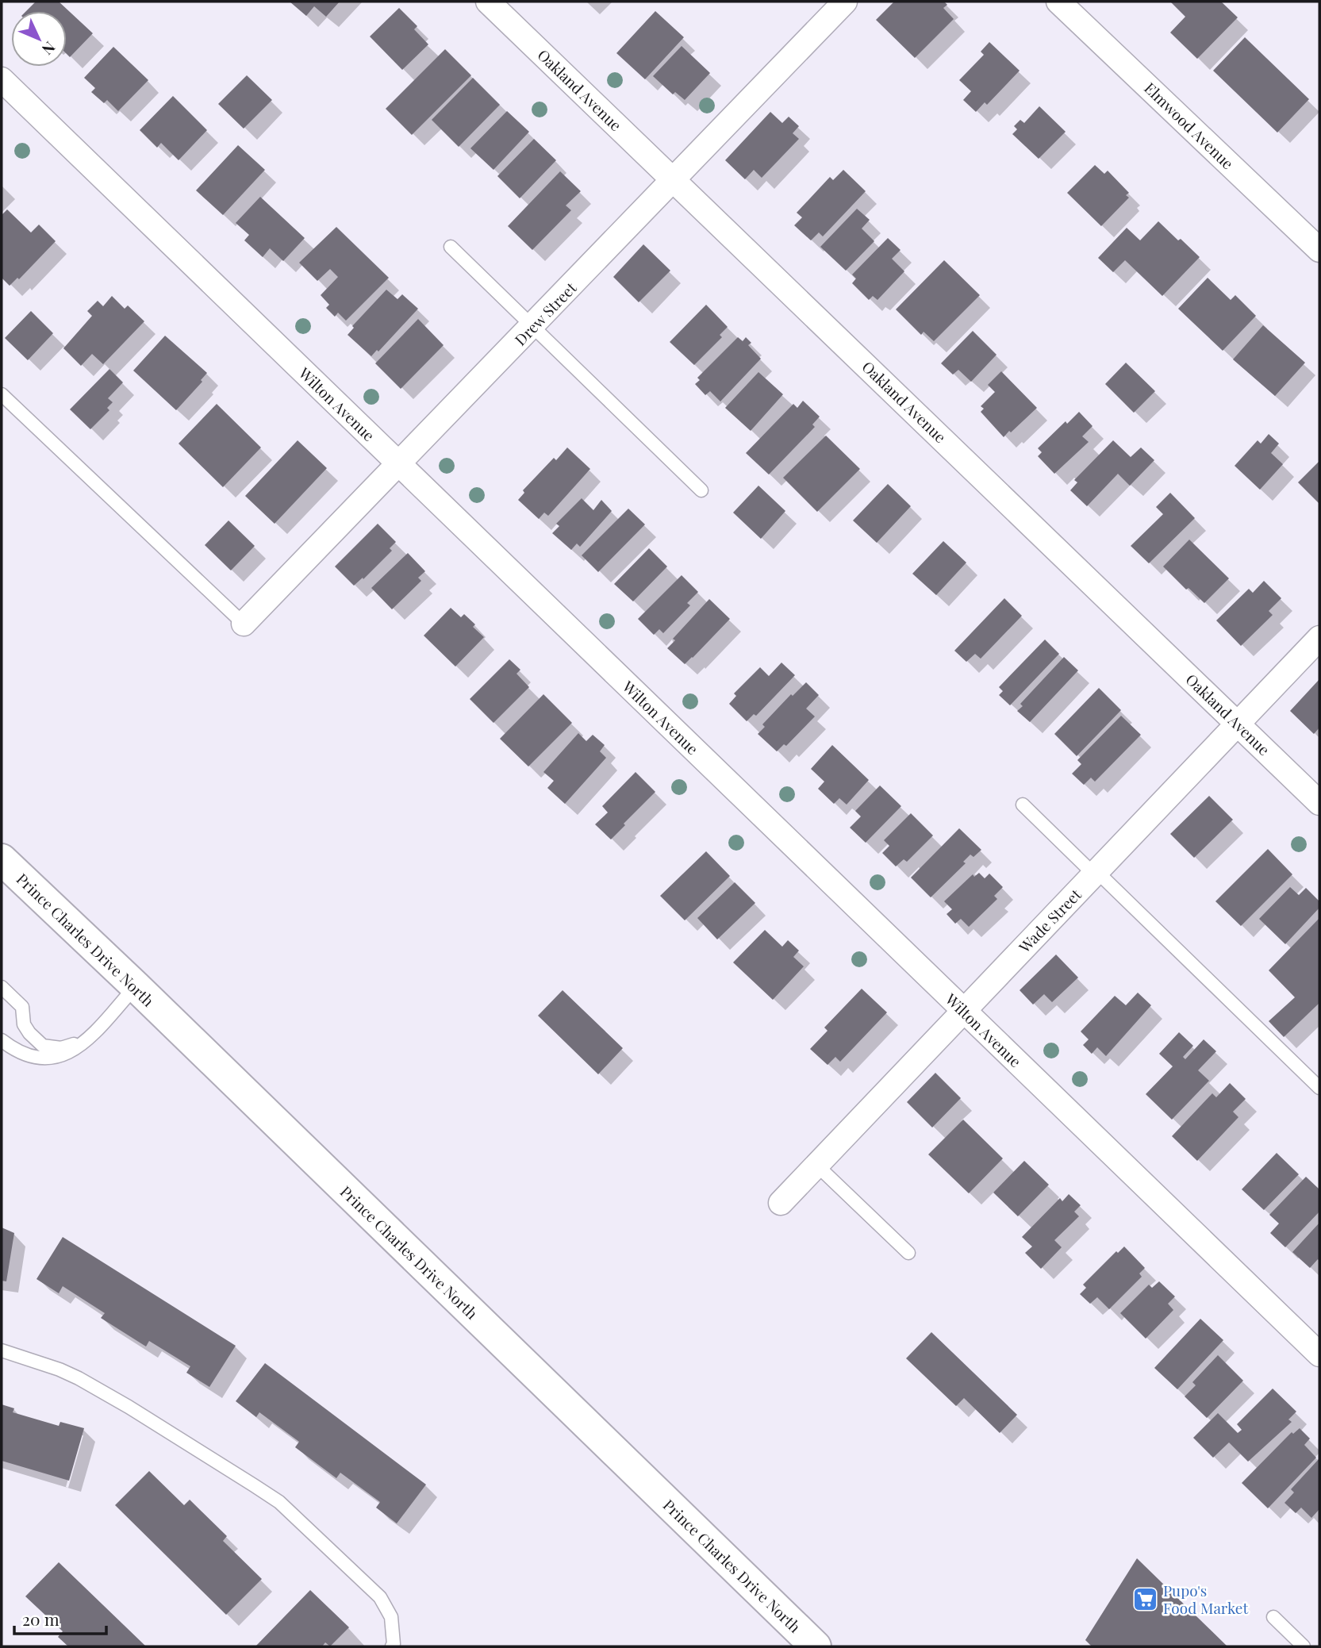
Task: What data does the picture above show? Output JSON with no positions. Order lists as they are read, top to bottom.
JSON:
{
  "streets": {
    "main road": ["Prince Charles Drive North"],
    "street": [
      "Oakland Avenue",
      "Elmwood Avenue",
      "Drew Street",
      "Wilton Avenue",
      "Wade Street"
    ]
  },
  "crossings": [
    ["Oakland Avenue", "Drew Street"],
    ["Oakland Avenue", "Wade Street"],
    ["Drew Street", "Wilton Avenue"],
    ["Wilton Avenue", "Wade Street"]
  ],
  "places": {
    "supermarket": ["Pupo's Food Market"]
  },
  "scale_bar": "20 m",
  "north": "bottom right"
}
